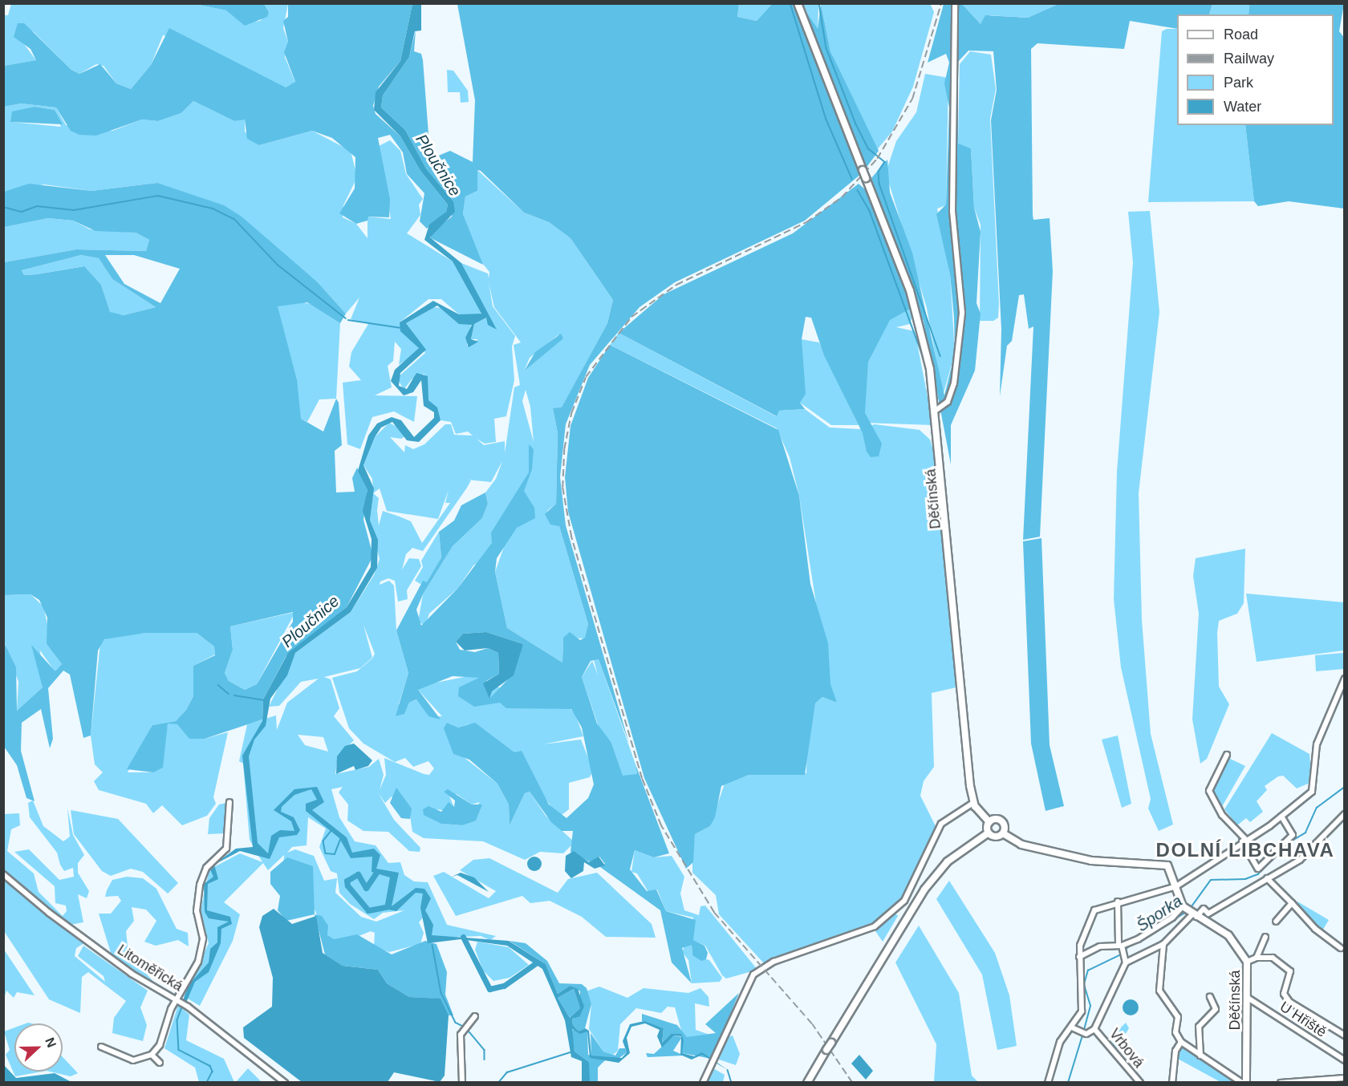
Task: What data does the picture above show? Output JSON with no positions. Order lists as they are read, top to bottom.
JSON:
{
  "streets": {
    "main road": ["Děčínská"],
    "street": ["Litoměřická", "U Hřiště", "Vrbová"]
  },
  "crossings": [
    ["Děčínská", "U Hřiště"]
  ],
  "districts": ["DOLNÍ LIBCHAVA"],
  "water": ["Ploučnice", "Šporka"],
  "legend": [
    "Road",
    "Railway",
    "Park",
    "Water"
  ],
  "north": "right"
}
